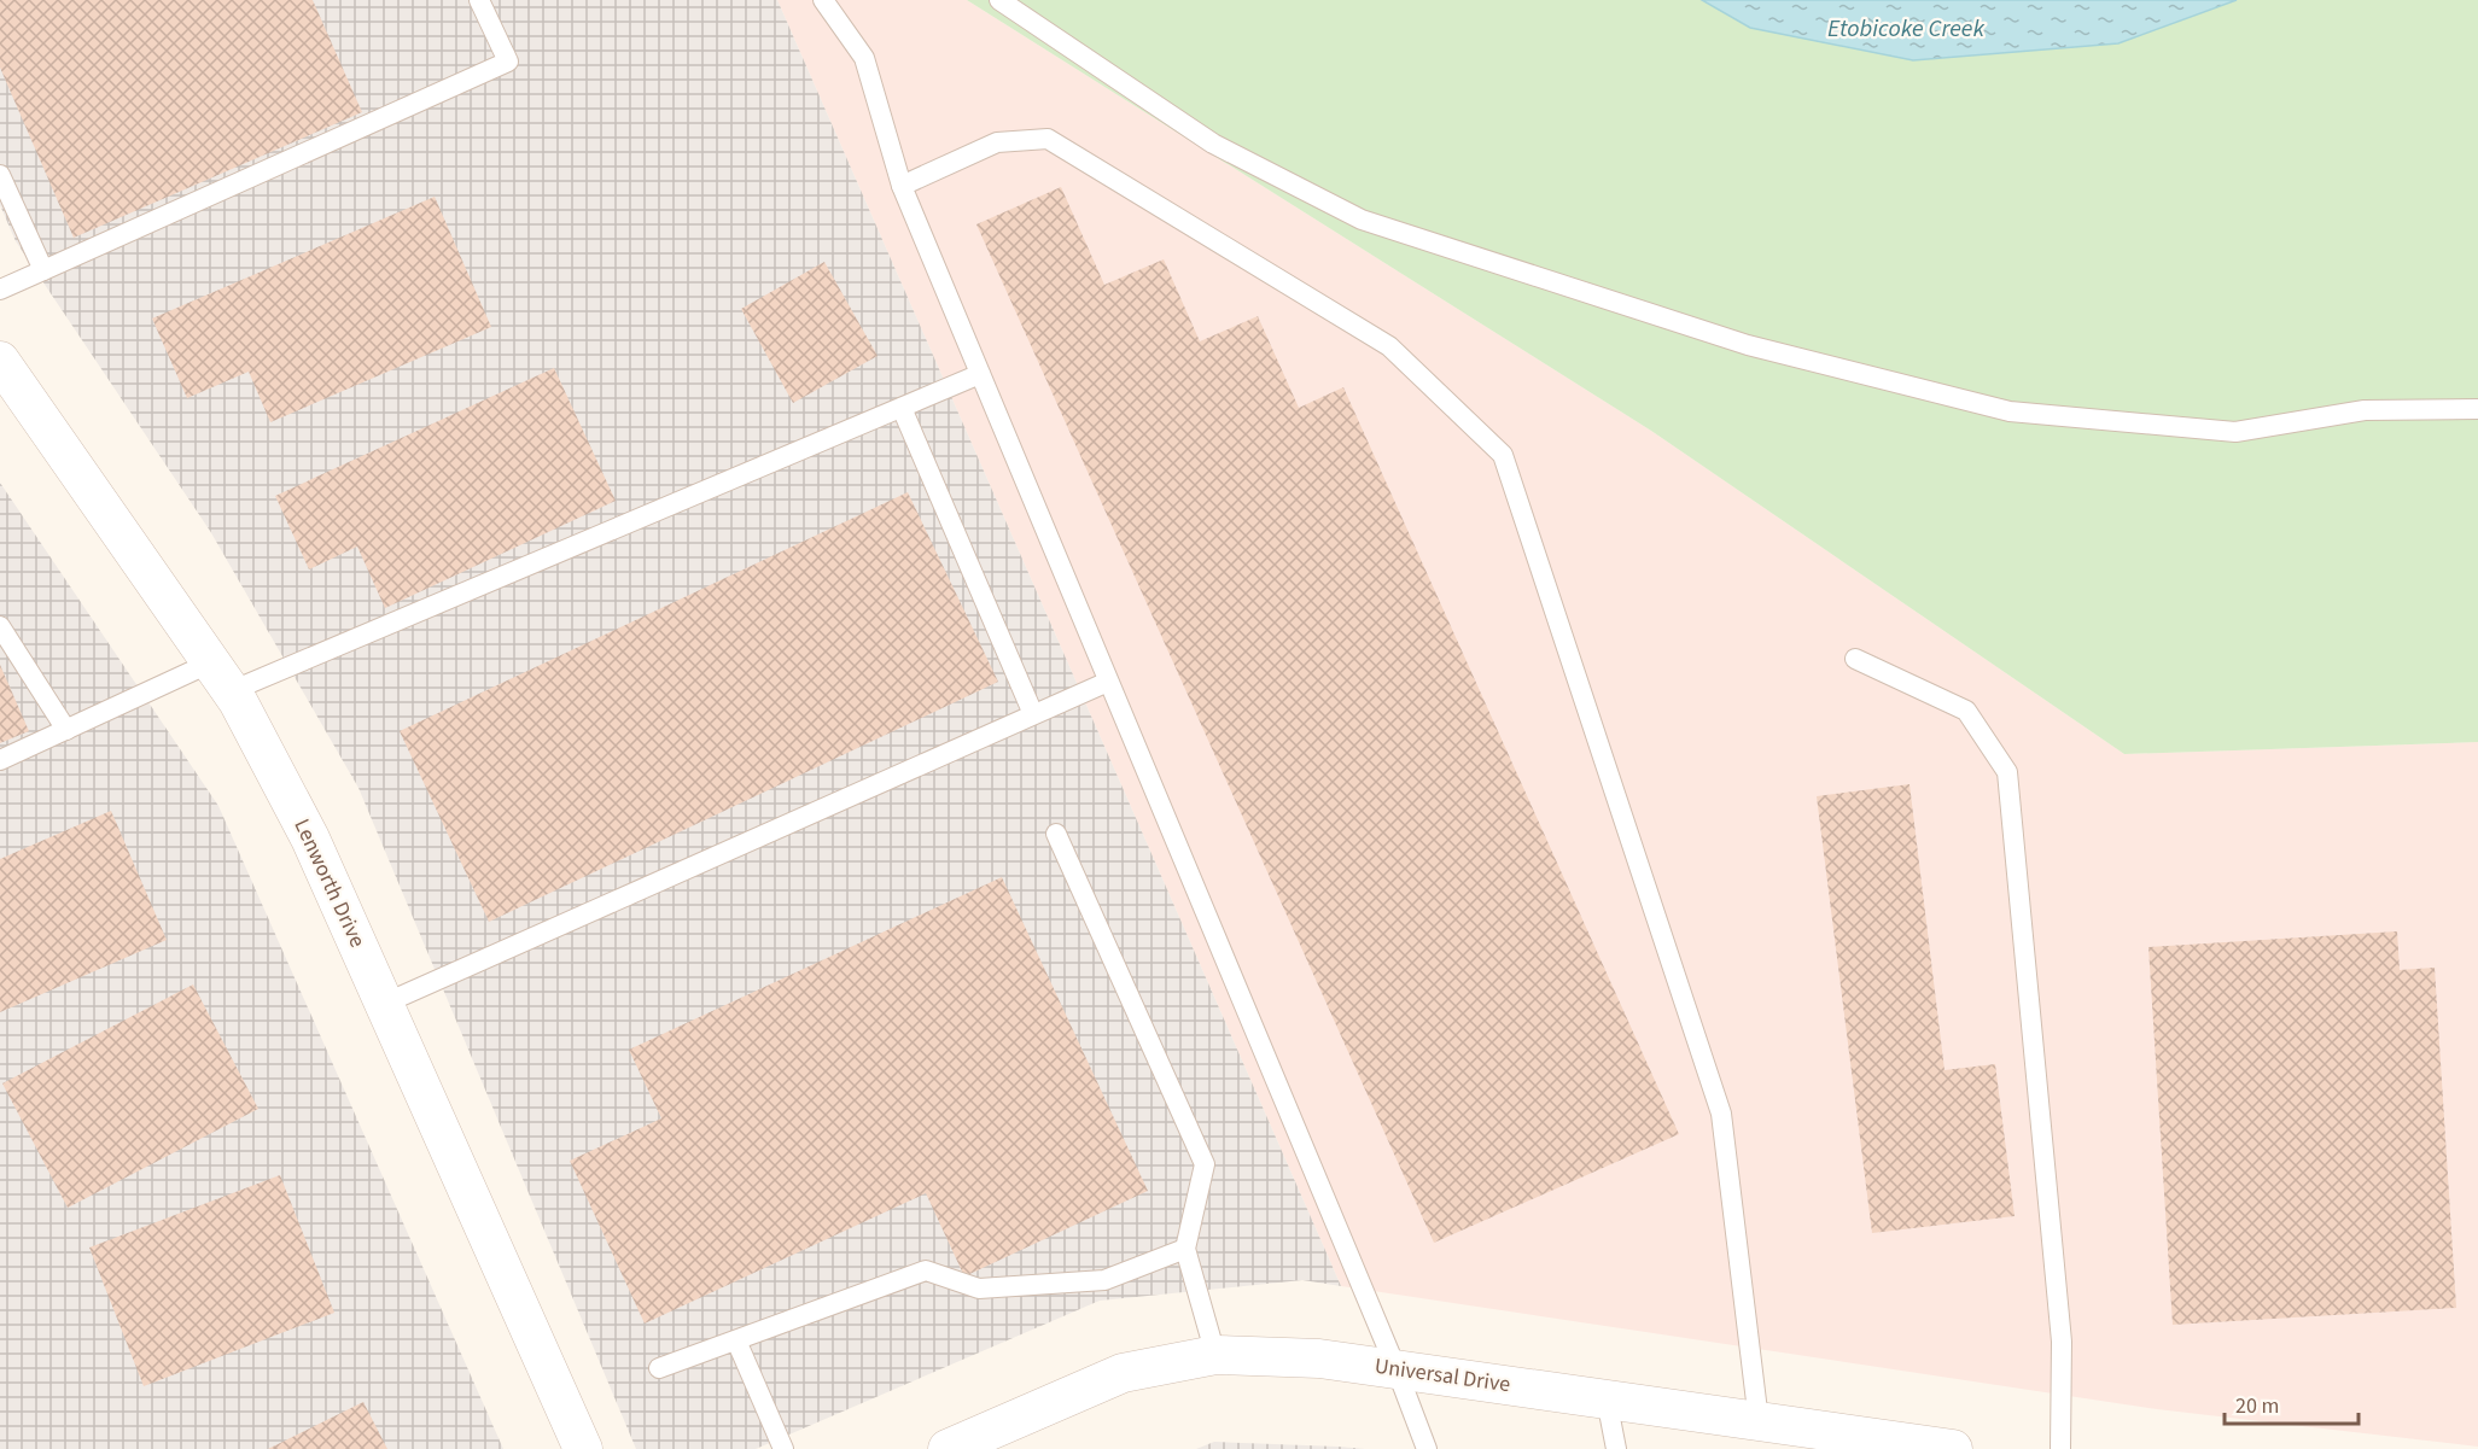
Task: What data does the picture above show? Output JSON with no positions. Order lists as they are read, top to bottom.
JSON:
{
  "streets": {
    "street": ["Lenworth Drive", "Universal Drive"]
  },
  "water": ["Etobicoke Creek"],
  "scale_bar": "20 m"
}
